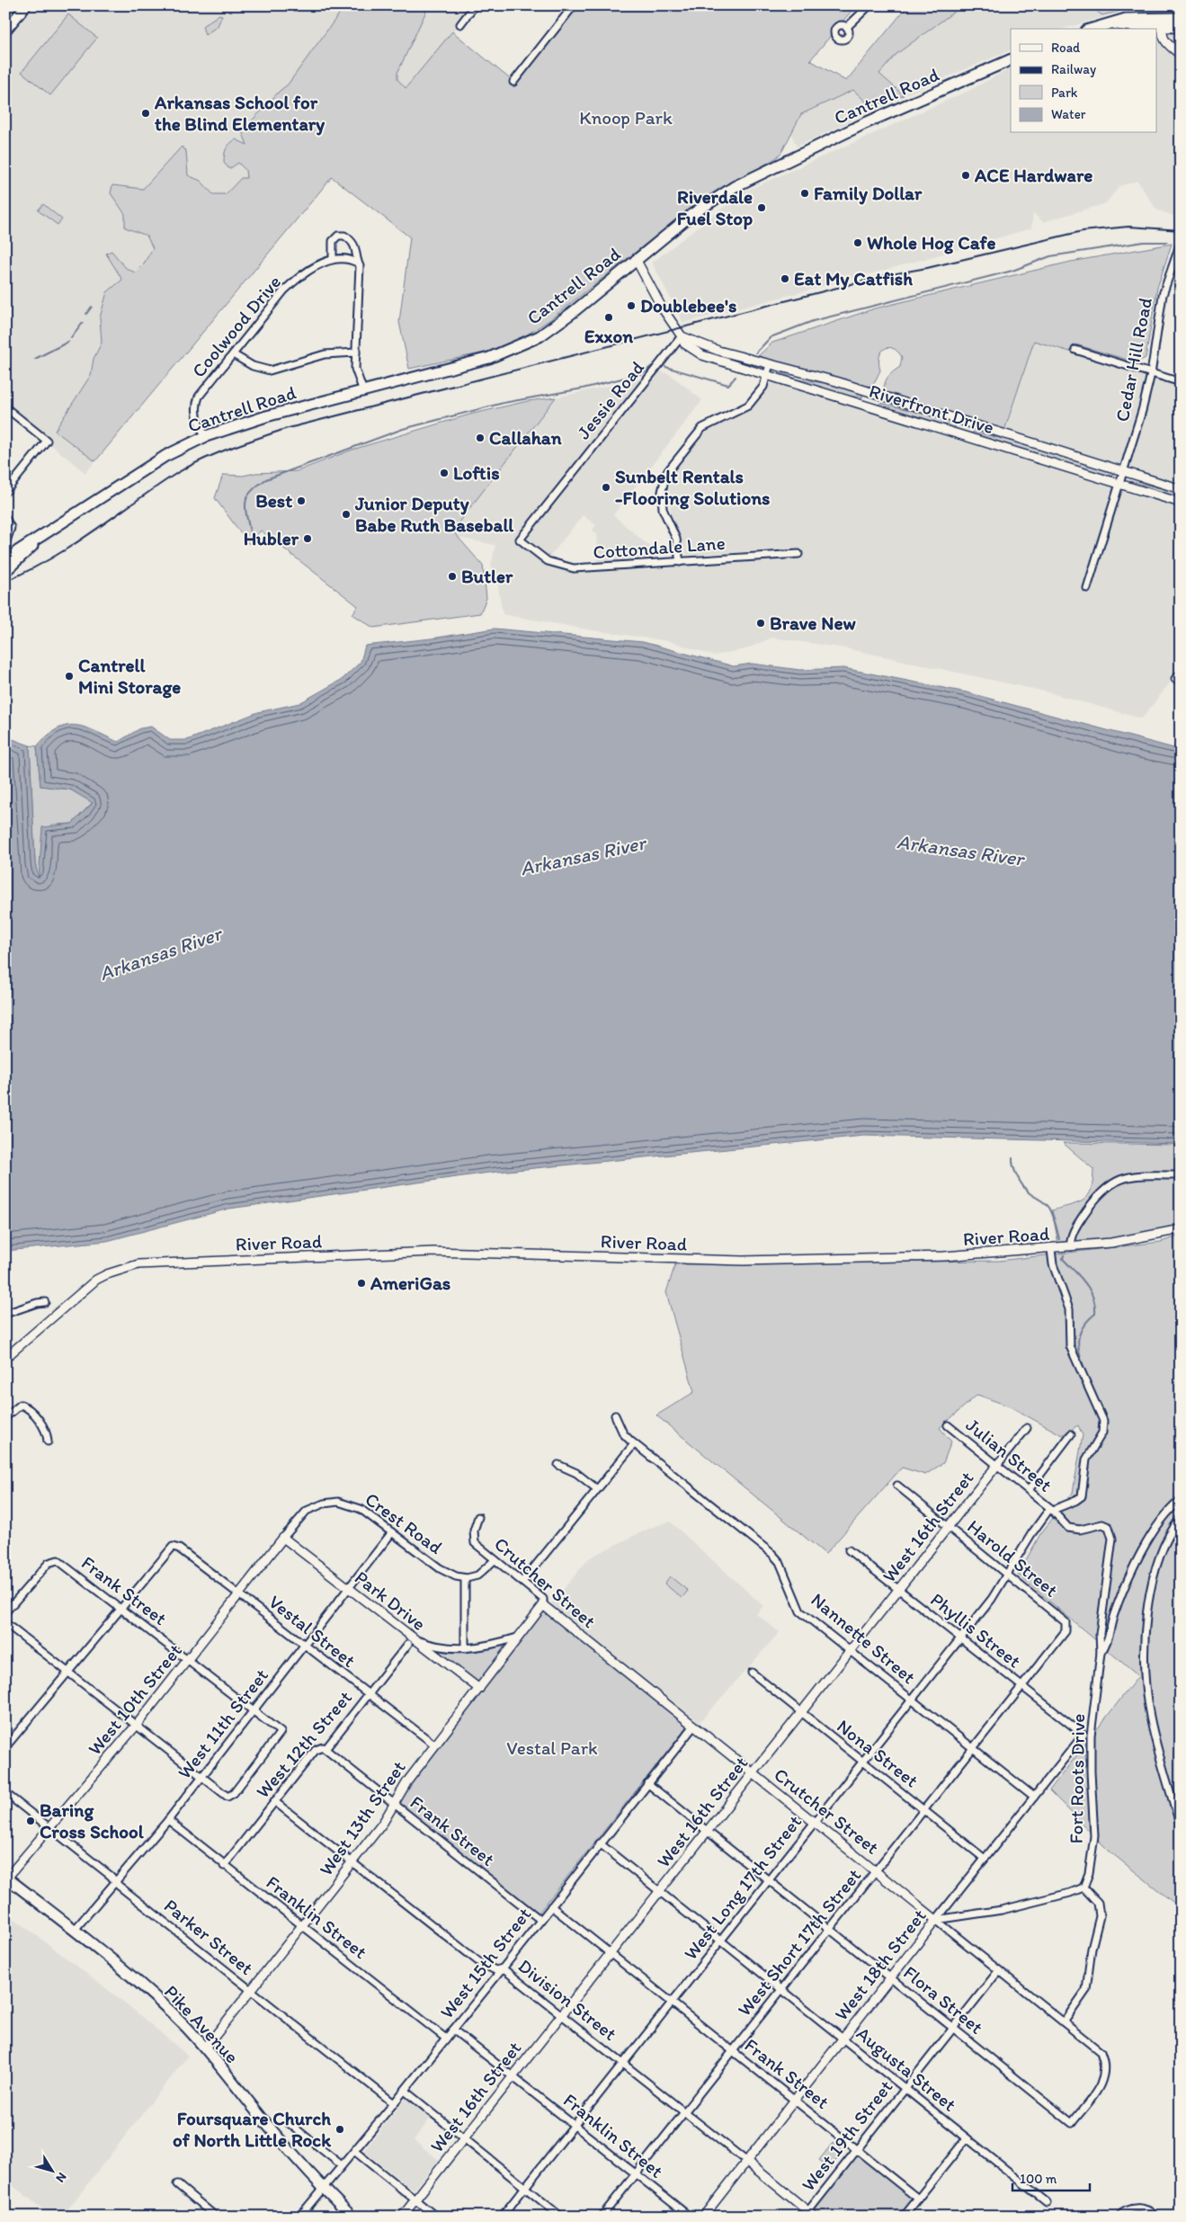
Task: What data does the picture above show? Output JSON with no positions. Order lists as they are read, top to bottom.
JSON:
{
  "streets": {
    "main road": ["Cantrell Road", "Pike Avenue"],
    "street": [
      "Coolwood Drive",
      "Cedar Hill Road",
      "Jessie Road",
      "Riverfront Drive",
      "Cottondale Lane",
      "River Road",
      "Julian Street",
      "Crest Road",
      "West 16th Street",
      "Harold Street",
      "Crutcher Street",
      "Frank Street",
      "Park Drive",
      "Phyllis Street",
      "Vestal Street",
      "Nannette Street",
      "West 10th Street",
      "West 11th Street",
      "West 12th Street",
      "Nona Street",
      "Fort Roots Drive",
      "West 13th Street",
      "West Long 17th Street",
      "Franklin Street",
      "Parker Street",
      "West Short 17th Street",
      "West 15th Street",
      "West 18th Street",
      "Division Street",
      "Flora Street",
      "Augusta Street",
      "West 19th Street"
    ]
  },
  "crossings": [
    ["Cantrell Road", "Coolwood Drive"],
    ["Cantrell Road", "Riverfront Drive"],
    ["Cedar Hill Road", "Riverfront Drive"],
    ["Jessie Road", "Riverfront Drive"],
    ["Jessie Road", "Cottondale Lane"],
    ["Julian Street", "West 16th Street"],
    ["Julian Street", "Fort Roots Drive"],
    ["Julian Street", "West Long 17th Street"],
    ["Crest Road", "Park Drive"],
    ["Crest Road", "West 10th Street"],
    ["Crest Road", "West 11th Street"],
    ["West 16th Street", "Harold Street"],
    ["West 16th Street", "Crutcher Street"],
    ["West 16th Street", "Frank Street"],
    ["West 16th Street", "Phyllis Street"],
    ["West 16th Street", "Nannette Street"],
    ["West 16th Street", "Nona Street"],
    ["West 16th Street", "Franklin Street"],
    ["West 16th Street", "Division Street"],
    ["West 16th Street", "Flora Street"],
    ["West 16th Street", "Augusta Street"],
    ["Harold Street", "West Long 17th Street"],
    ["Harold Street", "West Short 17th Street"],
    ["Crutcher Street", "West 13th Street"],
    ["Crutcher Street", "West Long 17th Street"],
    ["Crutcher Street", "West Short 17th Street"],
    ["Crutcher Street", "West 15th Street"],
    ["Crutcher Street", "West 18th Street"],
    ["Crutcher Street", "Flora Street"],
    ["Crutcher Street", "West 19th Street"],
    ["Frank Street", "Vestal Street"],
    ["Frank Street", "West 10th Street"],
    ["Frank Street", "West 11th Street"],
    ["Frank Street", "West 12th Street"],
    ["Frank Street", "West 13th Street"],
    ["Frank Street", "West Long 17th Street"],
    ["Frank Street", "West Short 17th Street"],
    ["Frank Street", "West 15th Street"],
    ["Frank Street", "West 18th Street"],
    ["Frank Street", "West 19th Street"],
    ["Park Drive", "West 10th Street"],
    ["Park Drive", "West 11th Street"],
    ["Park Drive", "West 12th Street"],
    ["Park Drive", "West 13th Street"],
    ["Phyllis Street", "West Long 17th Street"],
    ["Phyllis Street", "West Short 17th Street"],
    ["Phyllis Street", "West 18th Street"],
    ["Vestal Street", "West 10th Street"],
    ["Vestal Street", "West 11th Street"],
    ["Vestal Street", "West 12th Street"],
    ["Vestal Street", "West 13th Street"],
    ["Nannette Street", "West Long 17th Street"],
    ["Nannette Street", "West Short 17th Street"],
    ["Nannette Street", "West 18th Street"],
    ["West 10th Street", "Parker Street"],
    ["West 10th Street", "Pike Avenue"],
    ["West 11th Street", "Franklin Street"],
    ["West 11th Street", "Parker Street"],
    ["West 11th Street", "Pike Avenue"],
    ["West 12th Street", "Franklin Street"],
    ["West 12th Street", "Division Street"],
    ["Nona Street", "West Long 17th Street"],
    ["Nona Street", "West Short 17th Street"],
    ["Nona Street", "West 18th Street"],
    ["Fort Roots Drive", "West Long 17th Street"],
    ["West 13th Street", "Franklin Street"],
    ["West 13th Street", "Parker Street"],
    ["West 13th Street", "Division Street"],
    ["West 13th Street", "Pike Avenue"],
    ["West Long 17th Street", "Franklin Street"],
    ["West Long 17th Street", "Division Street"],
    ["West Long 17th Street", "Flora Street"],
    ["West Long 17th Street", "Augusta Street"],
    ["Franklin Street", "West Short 17th Street"],
    ["Franklin Street", "West 15th Street"],
    ["Parker Street", "West 15th Street"],
    ["West Short 17th Street", "Division Street"],
    ["West Short 17th Street", "Flora Street"],
    ["West Short 17th Street", "Augusta Street"],
    ["West 15th Street", "Division Street"],
    ["West 15th Street", "Flora Street"],
    ["West 15th Street", "Pike Avenue"],
    ["West 15th Street", "Augusta Street"],
    ["West 18th Street", "Division Street"],
    ["West 18th Street", "Flora Street"],
    ["West 18th Street", "Augusta Street"],
    ["Division Street", "West 19th Street"],
    ["Flora Street", "West 19th Street"],
    ["Augusta Street", "West 19th Street"]
  ],
  "water": ["Arkansas River"],
  "parks": ["Knoop Park", "Vestal Park"],
  "places": [
    "Arkansas School for the Blind Elementary",
    "ACE Hardware",
    "Family Dollar",
    "Riverdale Fuel Stop",
    "Whole Hog Cafe",
    "Eat My Catfish",
    "Doublebee's",
    "Exxon",
    "Callahan",
    "Loftis",
    "Sunbelt Rentals -Flooring Solutions",
    "Best",
    "Junior Deputy Babe Ruth Baseball",
    "Hubler",
    "Butler",
    "Brave New",
    "Cantrell Mini Storage",
    "AmeriGas",
    "Baring Cross School",
    "Foursquare Church of North Little Rock"
  ],
  "legend": [
    "Road",
    "Railway",
    "Park",
    "Water"
  ],
  "scale_bar": "100 m",
  "north": "bottom right"
}
